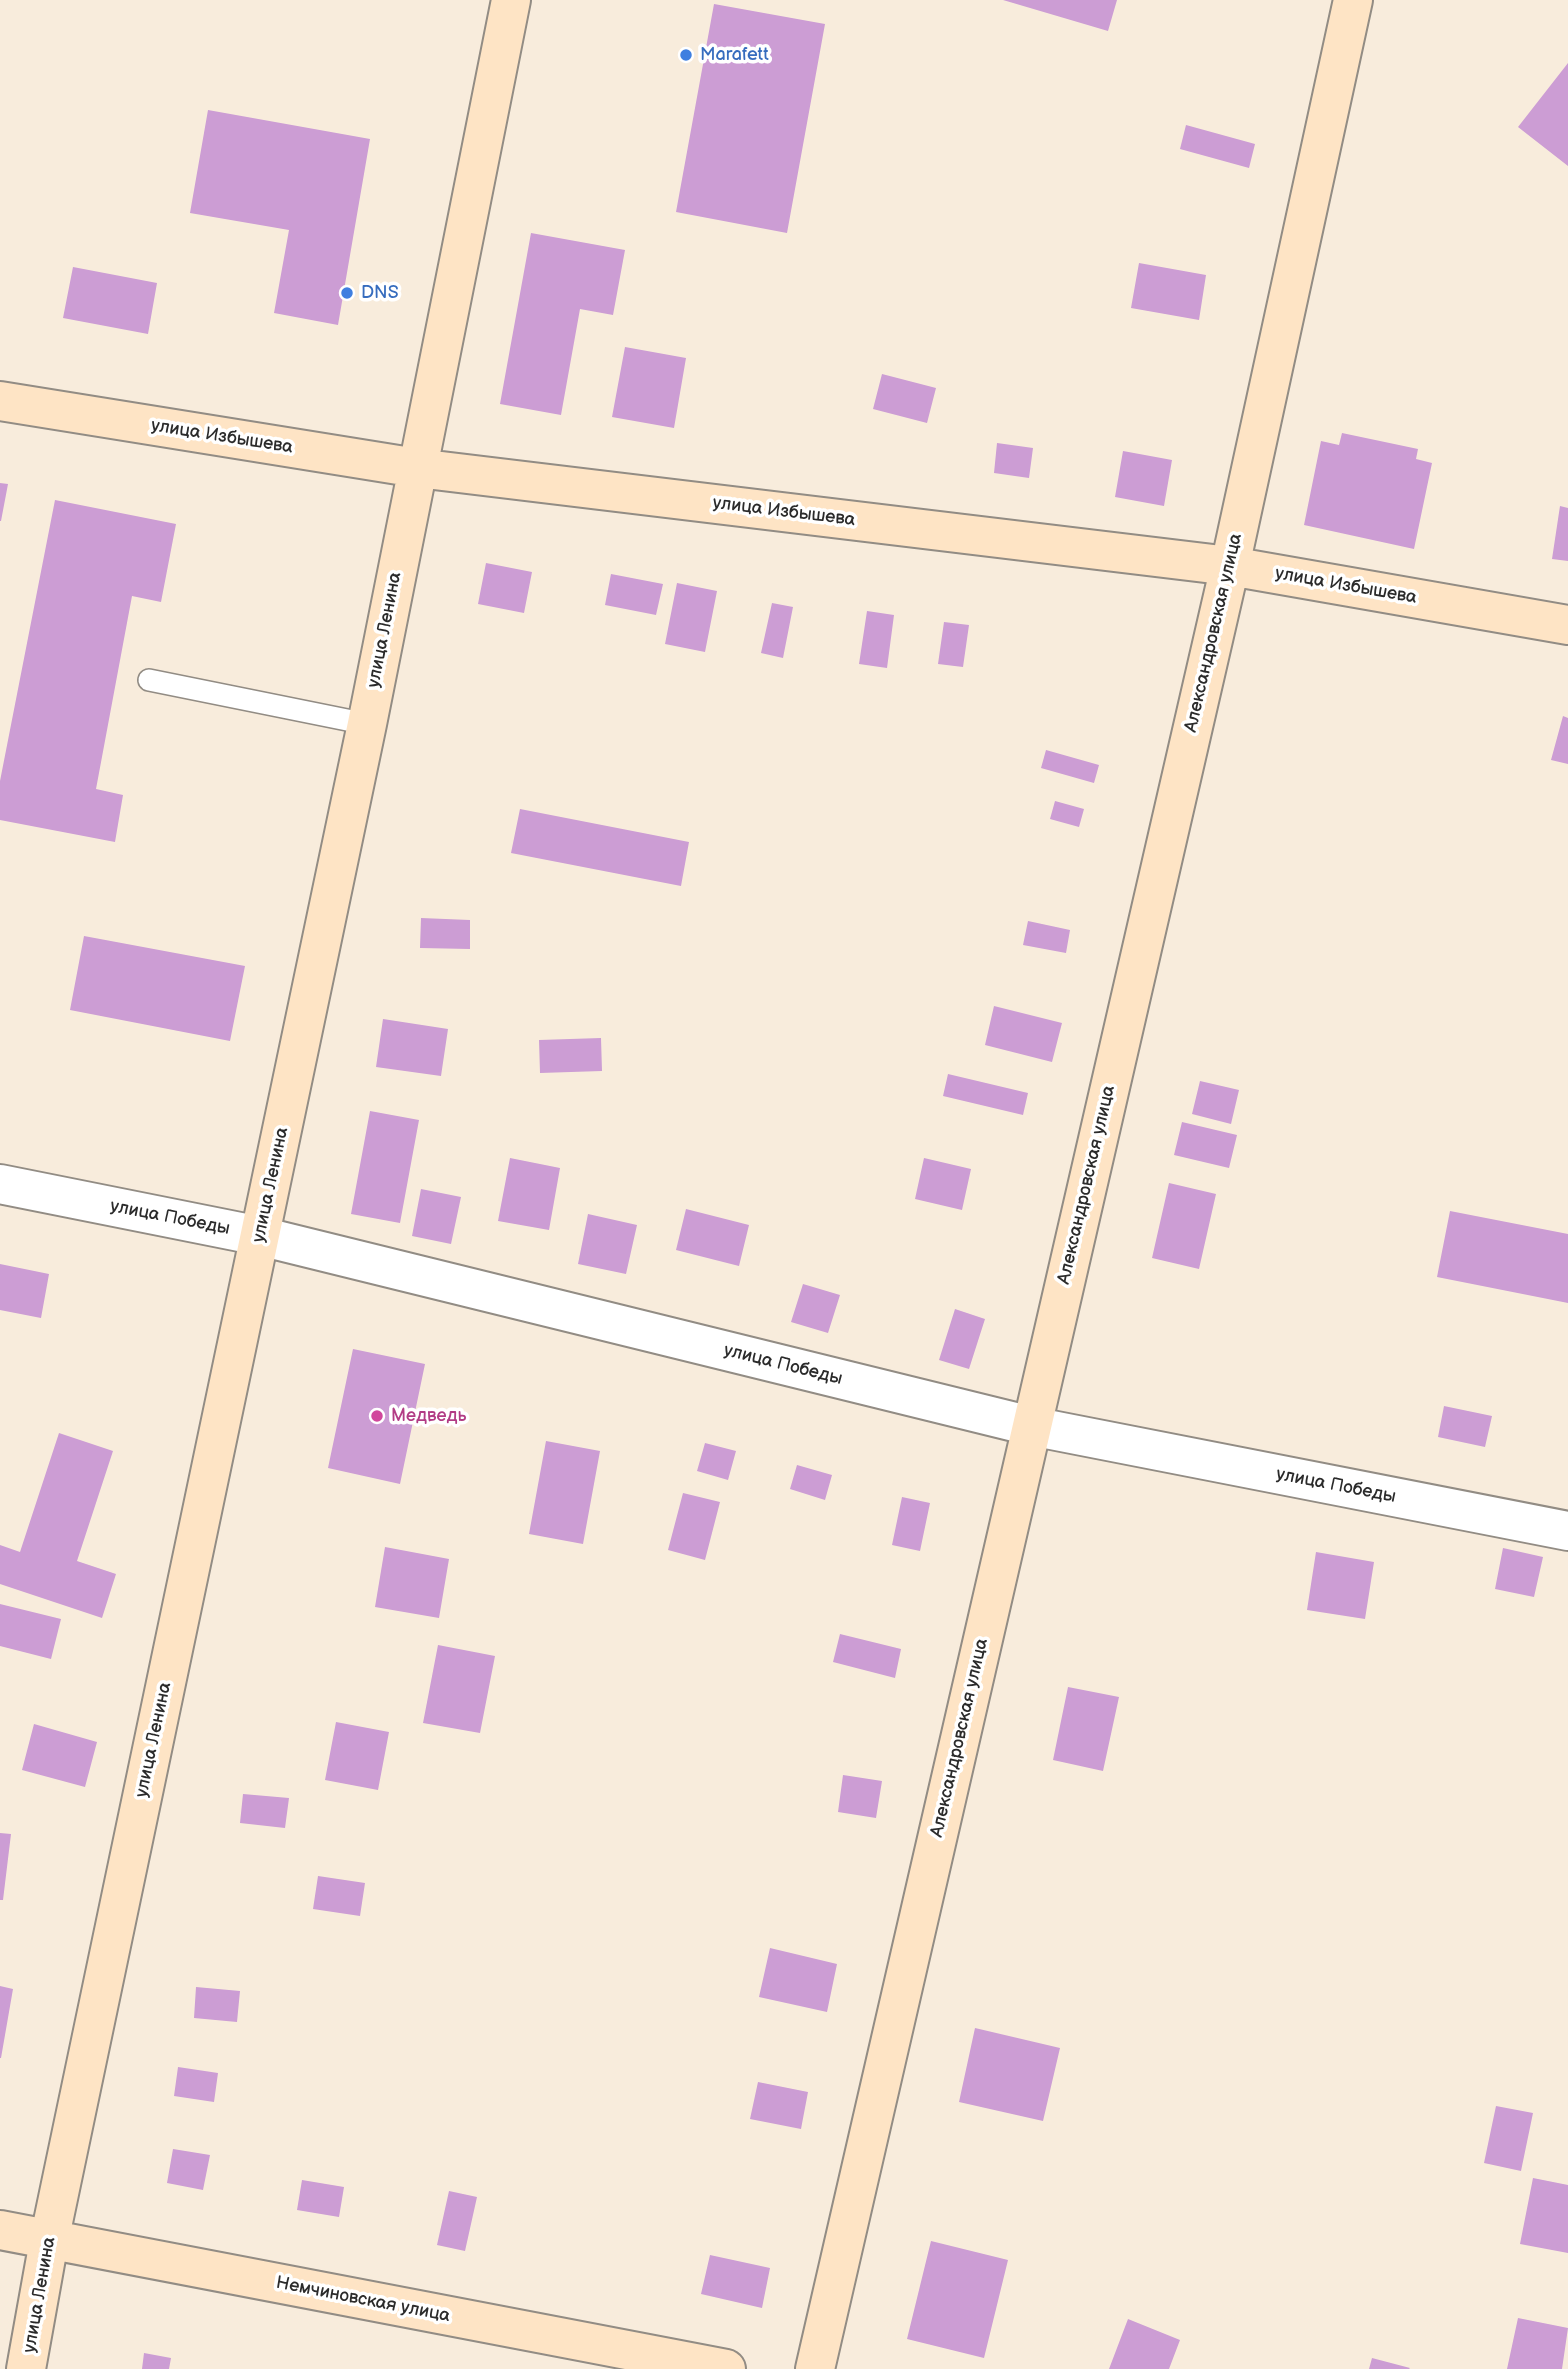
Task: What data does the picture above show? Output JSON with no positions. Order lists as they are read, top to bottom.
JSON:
{
  "streets": {
    "main road": [
      "улица Избышева",
      "улица Ленина",
      "Александровская улица",
      "Немчиновская улица"
    ],
    "street": ["улица Победы"]
  },
  "crossings": [
    ["улица Избышева", "улица Ленина"],
    ["улица Избышева", "Александровская улица"],
    ["улица Ленина", "улица Победы"],
    ["улица Ленина", "Немчиновская улица"],
    ["Александровская улица", "улица Победы"]
  ],
  "places": ["Marafett", "DNS", "Медведь"]
}
